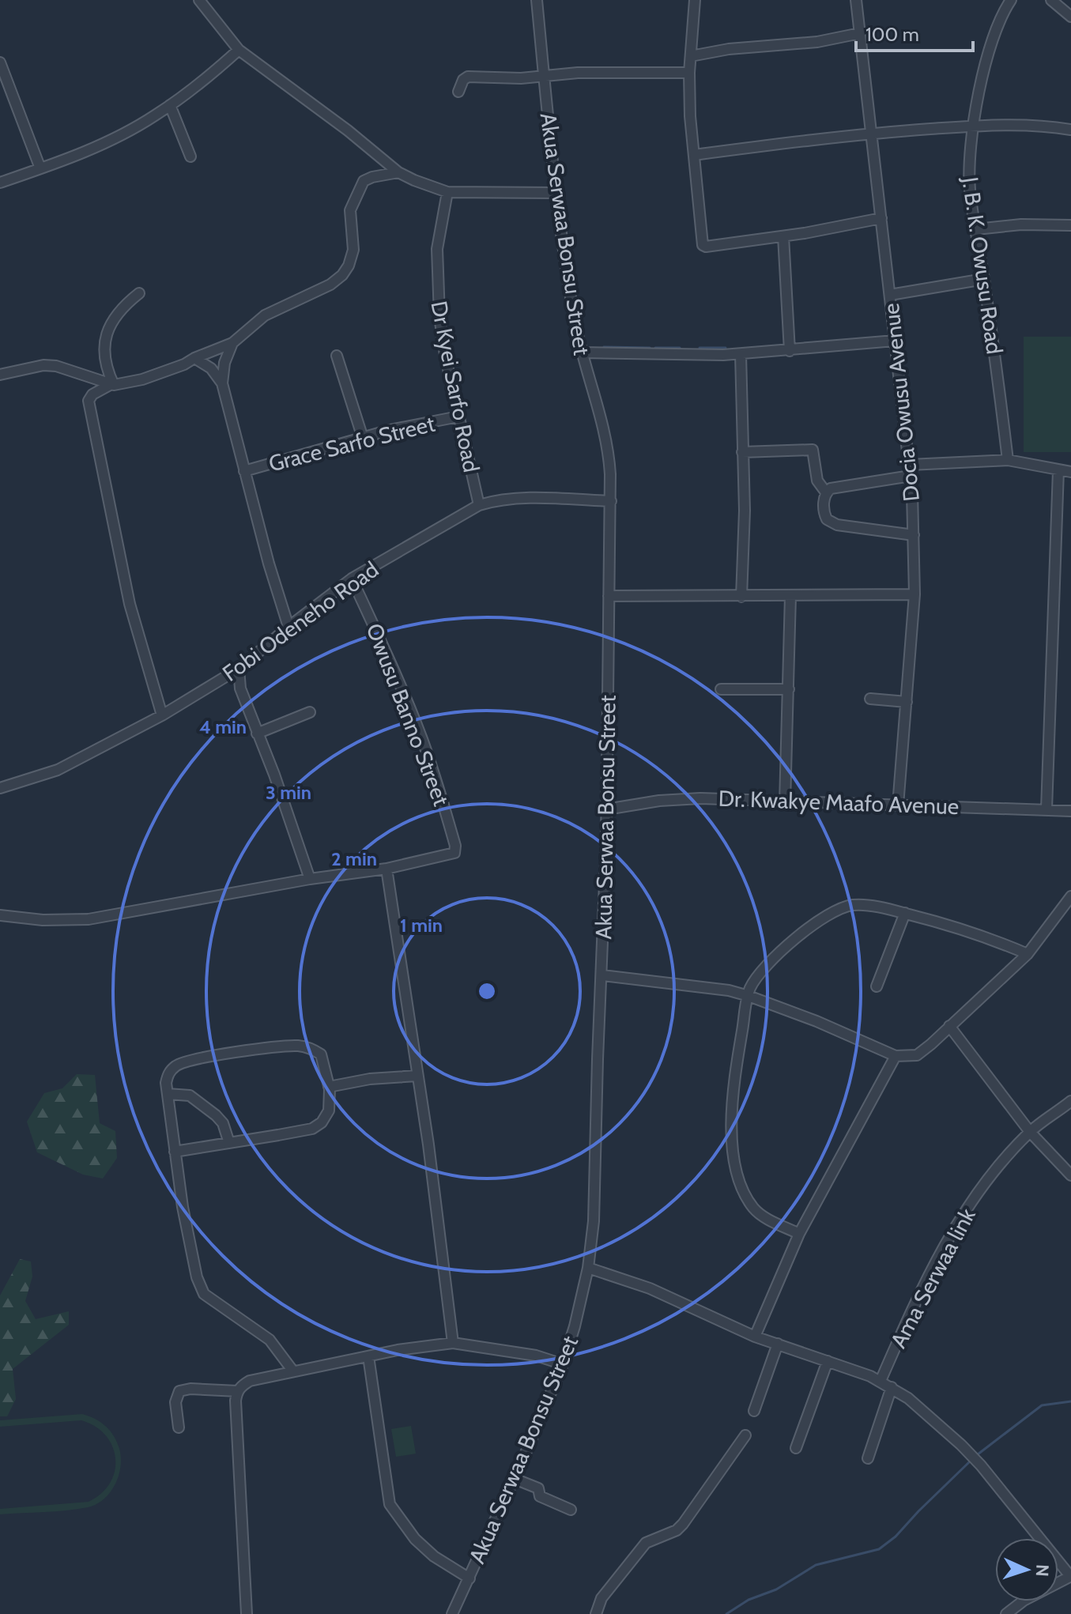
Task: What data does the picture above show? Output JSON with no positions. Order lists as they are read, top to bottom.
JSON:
{
  "streets": {
    "street": [
      "Akua Serwaa Bonsu Street",
      "J. B. K. Owusu Road",
      "Dr Kyei Sarfo Road",
      "Docia Owusu Avenue",
      "Grace Sarfo Street",
      "Fobi Odeneho Road",
      "Owusu Banno Street",
      "Dr. Kwakye Maafo Avenue",
      "Ama Serwaa link"
    ]
  },
  "crossings": [
    ["Akua Serwaa Bonsu Street", "Fobi Odeneho Road"],
    ["Akua Serwaa Bonsu Street", "Dr. Kwakye Maafo Avenue"],
    ["Dr Kyei Sarfo Road", "Grace Sarfo Street"],
    ["Dr Kyei Sarfo Road", "Fobi Odeneho Road"],
    ["Docia Owusu Avenue", "Dr. Kwakye Maafo Avenue"],
    ["Fobi Odeneho Road", "Owusu Banno Street"]
  ],
  "scale_bar": "100 m",
  "north": "right",
  "rings": [
    "4 min",
    "3 min",
    "2 min",
    "1 min"
  ]
}
